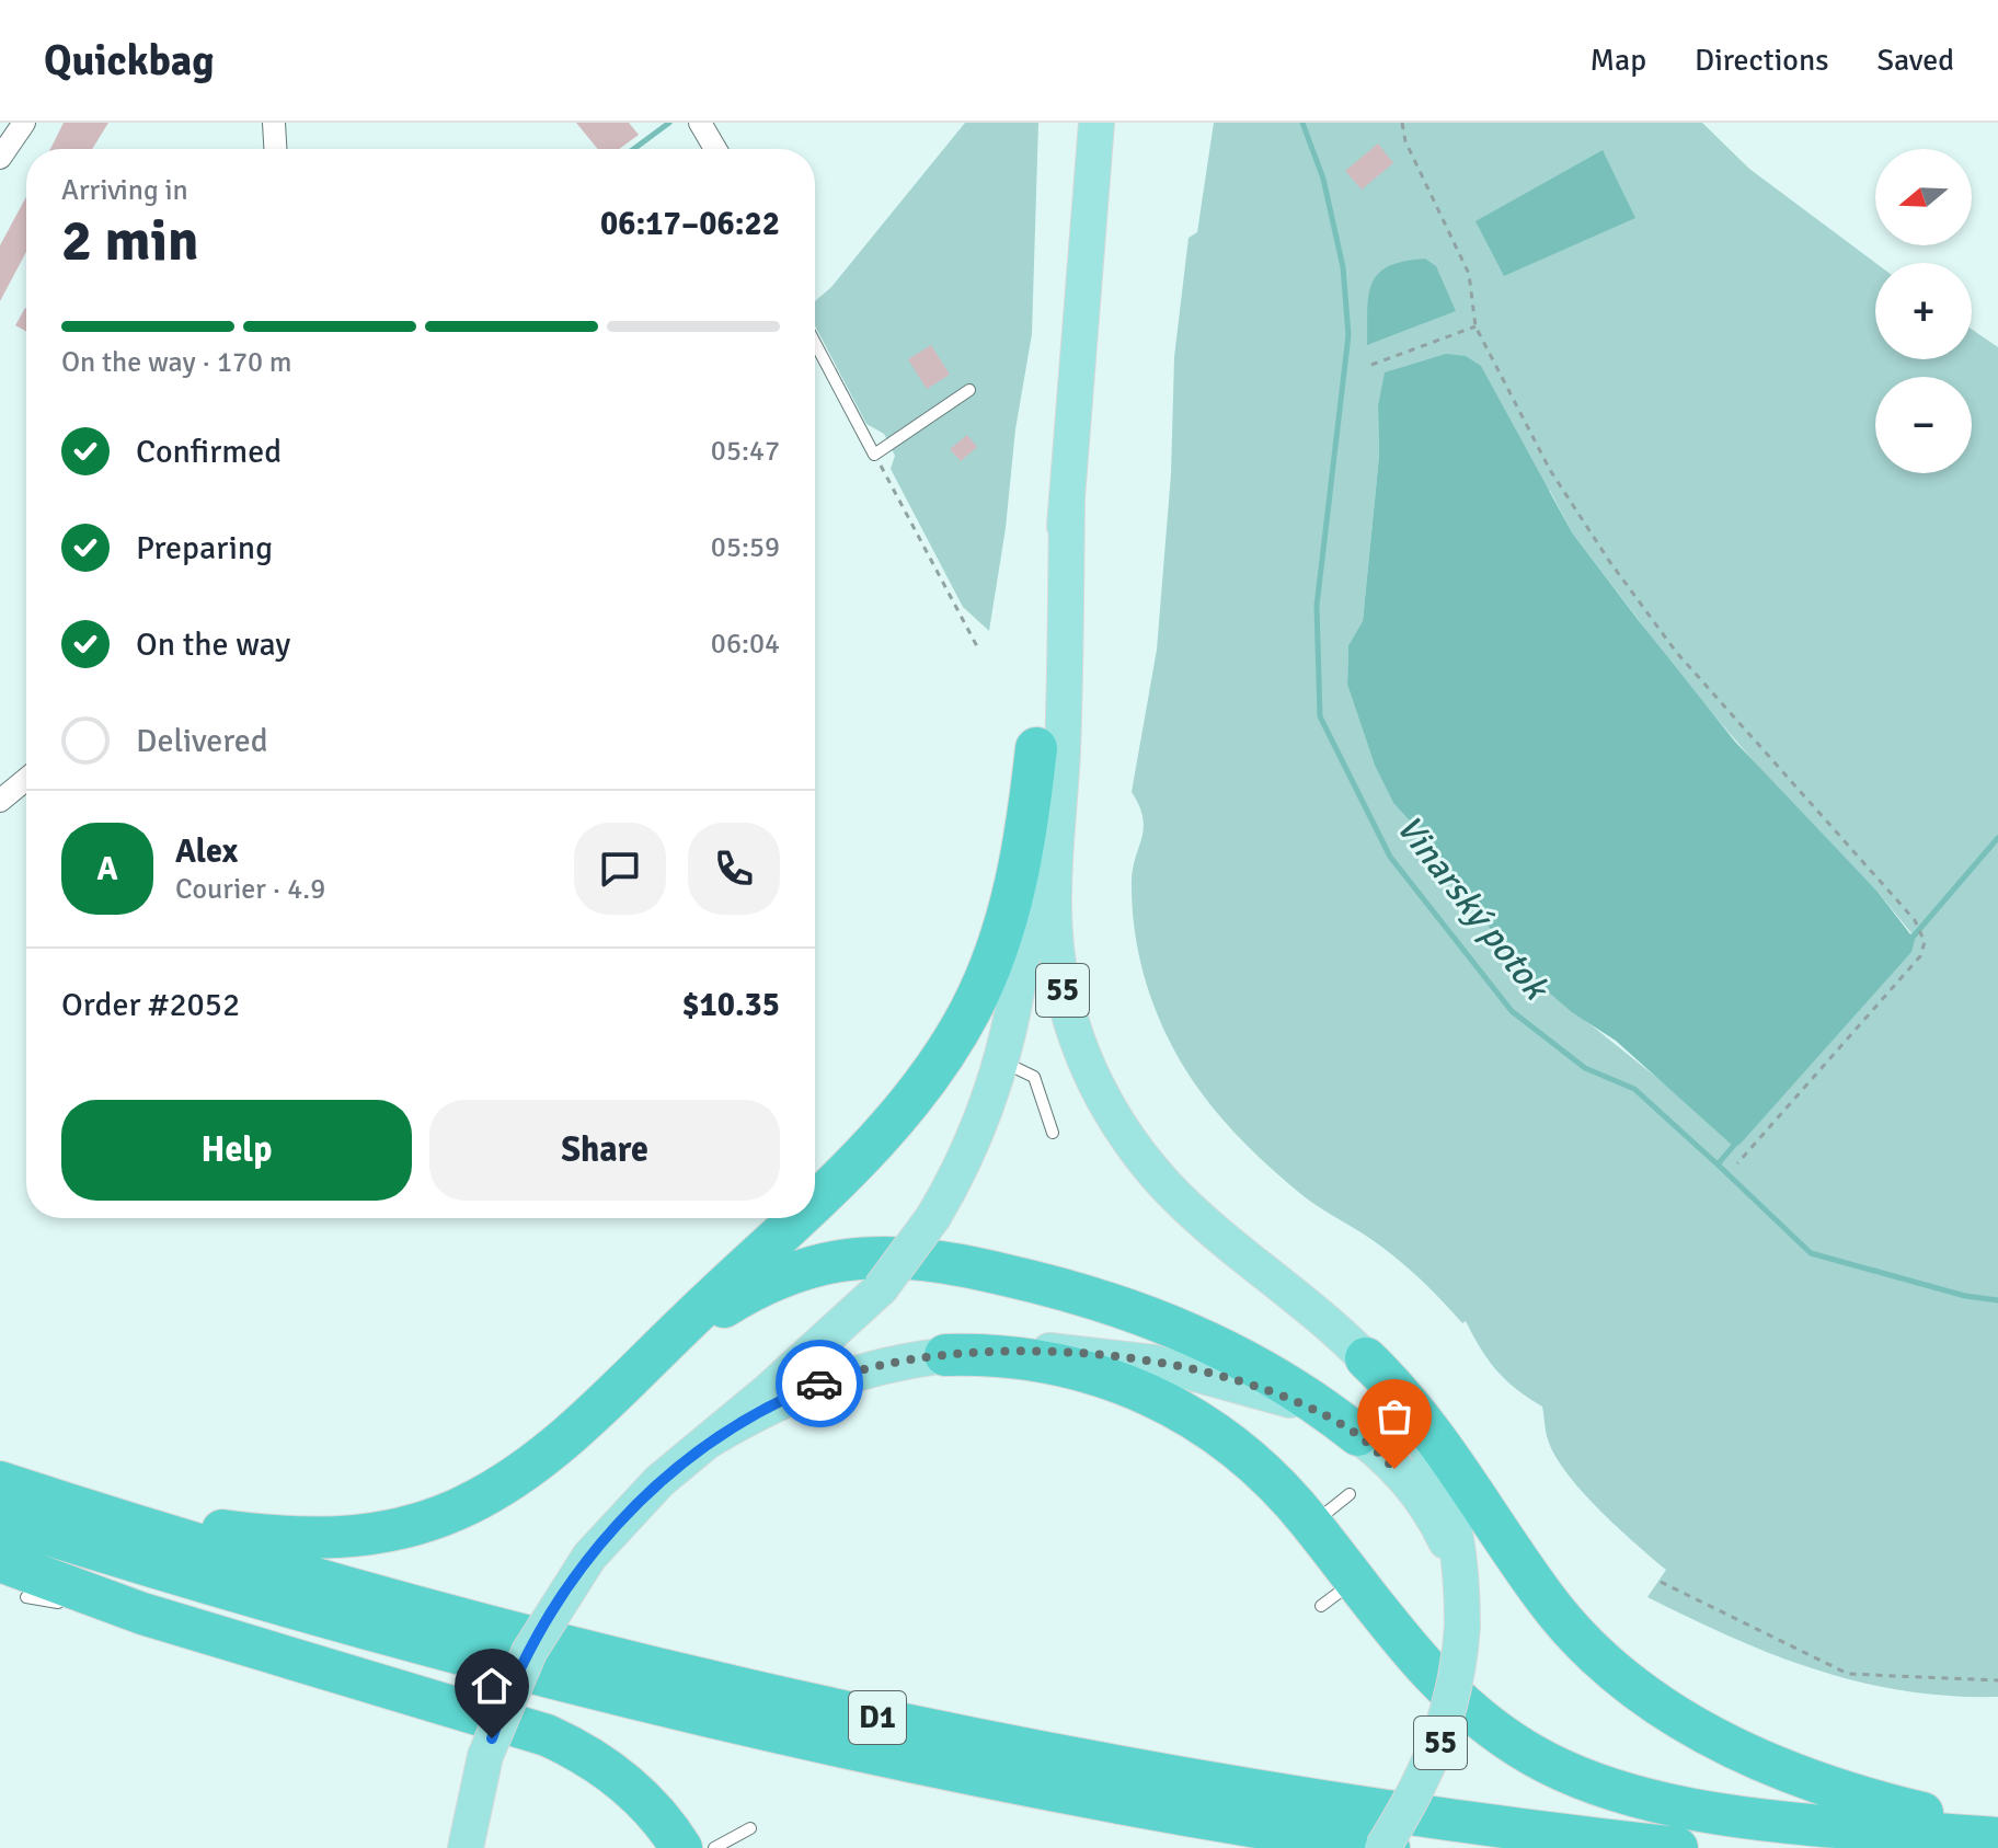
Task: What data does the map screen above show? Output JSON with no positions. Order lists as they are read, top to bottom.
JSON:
{
  "streets": {
    "highway": ["D1"],
    "main road": ["55"]
  },
  "water": ["Vinarský potok"],
  "north": "left",
  "page": {
    "header": "Quickbag",
    "nav": ["Map", "Directions", "Saved"],
    "map_buttons": ["+", "−"],
    "heading": ["2 min", "Arriving in", "06:17–06:22"],
    "panel": [
      "Alex",
      "Courier · 4.9",
      "Order #2052",
      "$10.35"
    ],
    "bar": "On the way · 170 m",
    "list": [
      ["Confirmed", "05:47"],
      ["Preparing", "05:59"],
      ["On the way", "06:04"],
      "Delivered"
    ],
    "round": "A",
    "buttons": ["Help", "Share"]
  }
}
